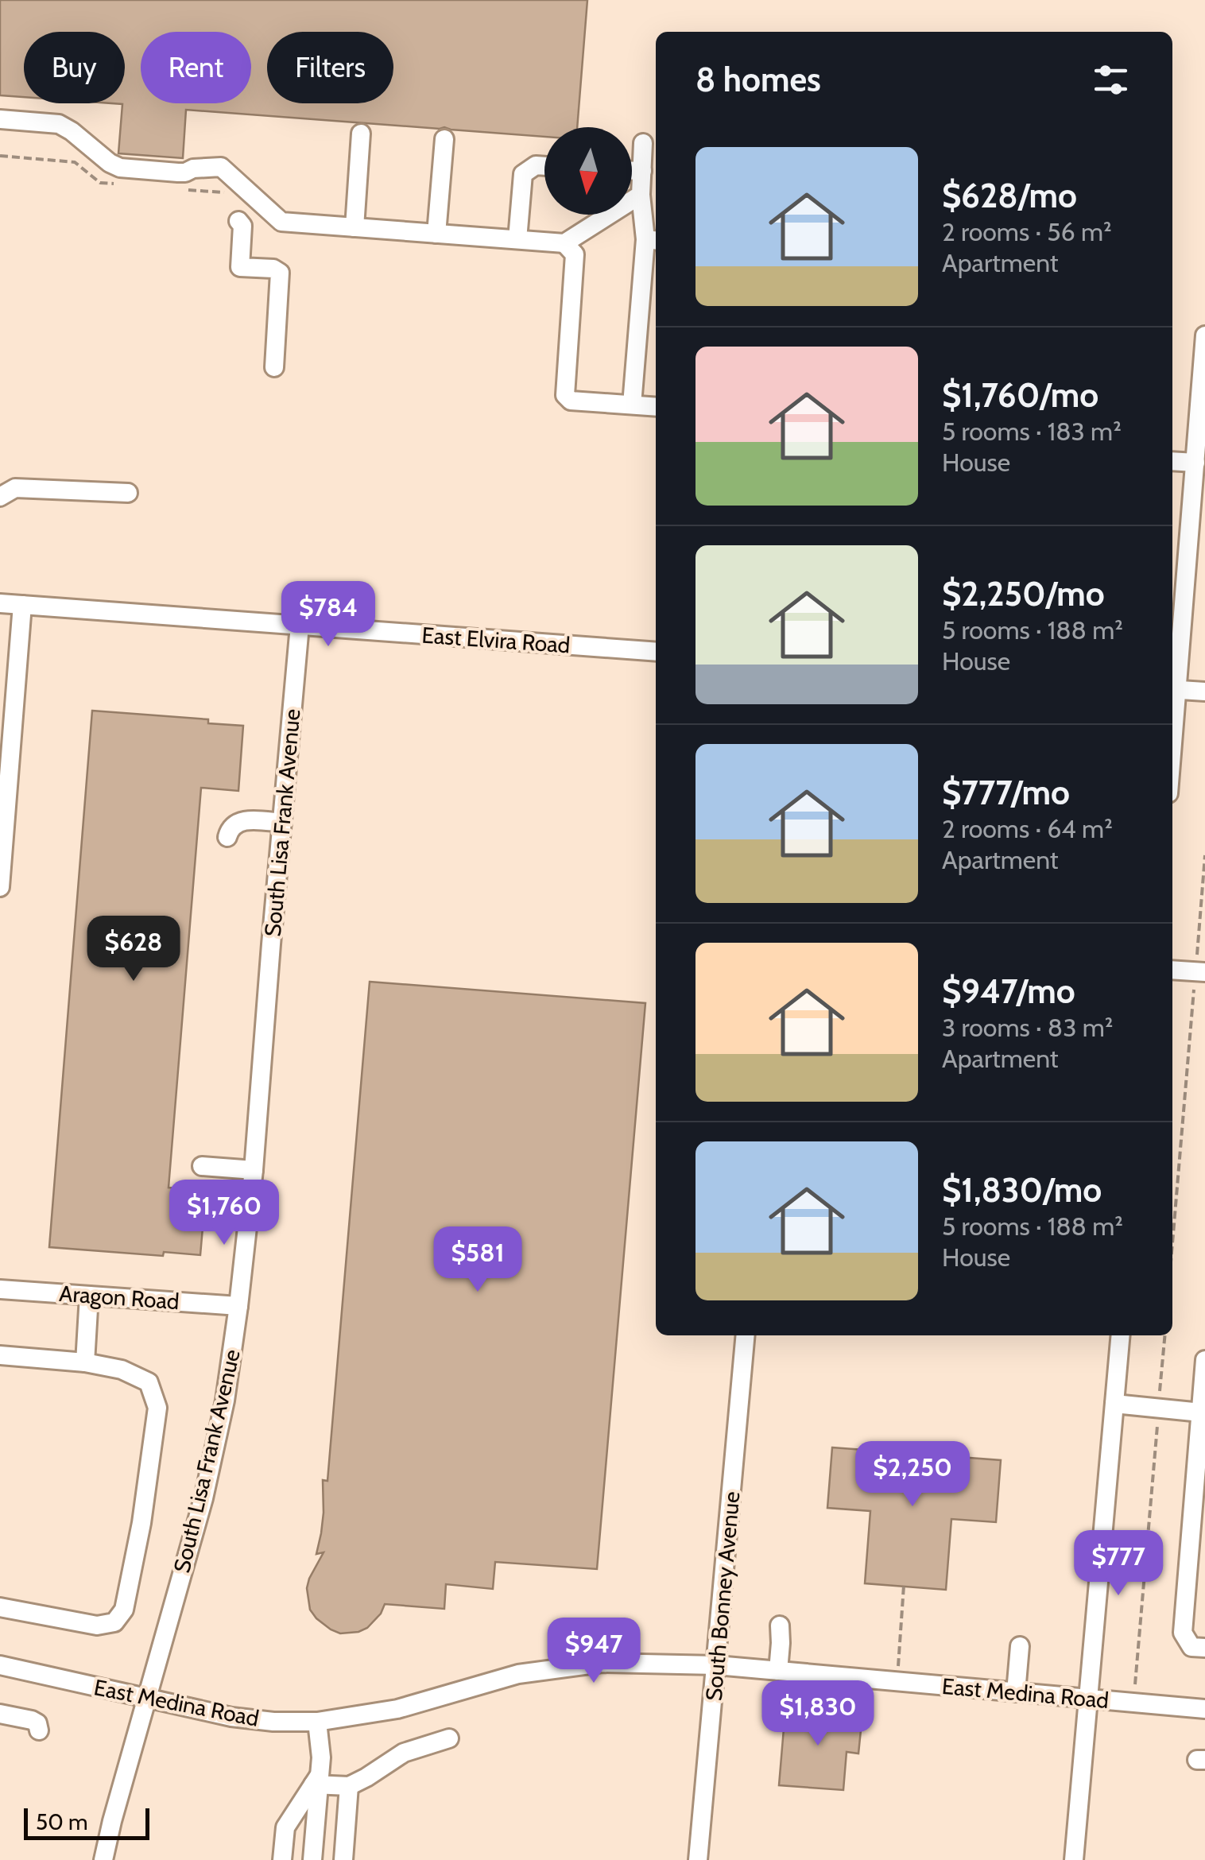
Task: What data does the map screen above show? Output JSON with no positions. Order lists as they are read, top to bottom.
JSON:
{
  "streets": {
    "street": [
      "East Elvira Road",
      "South Lisa Frank Avenue",
      "Aragon Road",
      "South Bonney Avenue",
      "East Medina Road"
    ]
  },
  "crossings": [
    ["East Elvira Road", "South Lisa Frank Avenue"],
    ["South Lisa Frank Avenue", "Aragon Road"],
    ["South Lisa Frank Avenue", "East Medina Road"],
    ["South Bonney Avenue", "East Medina Road"]
  ],
  "scale_bar": "50 m",
  "north": "bottom",
  "page": {
    "chip": ["Buy", "Rent", "Filters"],
    "heading": "8 homes",
    "list": [
      {
        "name": "$628/mo",
        "note": "2 rooms · 56 m² · Apartment"
      },
      {
        "name": "$1,760/mo",
        "note": "5 rooms · 183 m² · House"
      },
      {
        "name": "$2,250/mo",
        "note": "5 rooms · 188 m² · House"
      },
      {
        "name": "$777/mo",
        "note": "2 rooms · 64 m² · Apartment"
      },
      {
        "name": "$947/mo",
        "note": "3 rooms · 83 m² · Apartment"
      },
      {
        "name": "$1,830/mo",
        "note": "5 rooms · 188 m² · House"
      }
    ],
    "price": [
      "$784",
      "$628",
      "$1,760",
      "$581",
      "$2,250",
      "$777",
      "$947",
      "$1,830"
    ],
    "scale": "50 m"
  }
}
